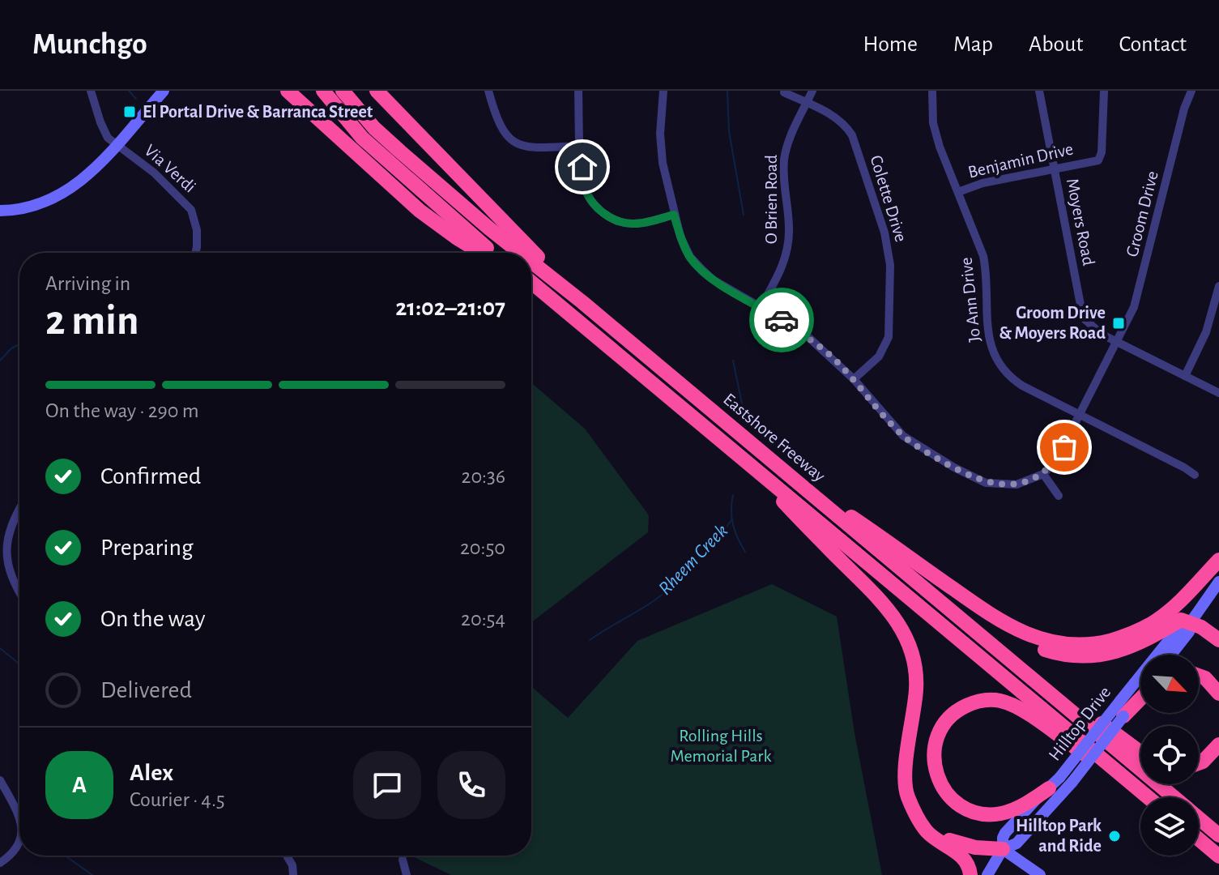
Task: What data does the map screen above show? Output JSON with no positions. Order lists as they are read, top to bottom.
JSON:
{
  "streets": {
    "highway": ["Eastshore Freeway"],
    "main road": ["Hilltop Drive"],
    "street": [
      "Benjamin Drive",
      "Via Verdi",
      "Colette Drive",
      "O Brien Road",
      "Groom Drive",
      "Moyers Road",
      "Jo Ann Drive"
    ]
  },
  "crossings": [
    ["Benjamin Drive", "Moyers Road"],
    ["Benjamin Drive", "Jo Ann Drive"],
    ["Colette Drive", "O Brien Road"],
    ["Groom Drive", "Moyers Road"],
    ["Groom Drive", "Jo Ann Drive"]
  ],
  "water": ["Rheem Creek"],
  "parks": ["Rolling Hills Memorial Park"],
  "places": {
    "transit": ["El Portal Drive & Barranca Street", "Groom Drive & Moyers Road"],
    "other": ["Hilltop Park and Ride"]
  },
  "north": "bottom right",
  "page": {
    "header": "Munchgo",
    "nav": [
      "Home",
      "Map",
      "About",
      "Contact"
    ],
    "heading": ["2 min", "Arriving in", "21:02–21:07"],
    "panel": ["Alex", "Courier · 4.5"],
    "bar": "On the way · 290 m",
    "list": [
      ["Confirmed", "20:36"],
      ["Preparing", "20:50"],
      ["On the way", "20:54"],
      "Delivered"
    ],
    "round": "A"
  }
}
